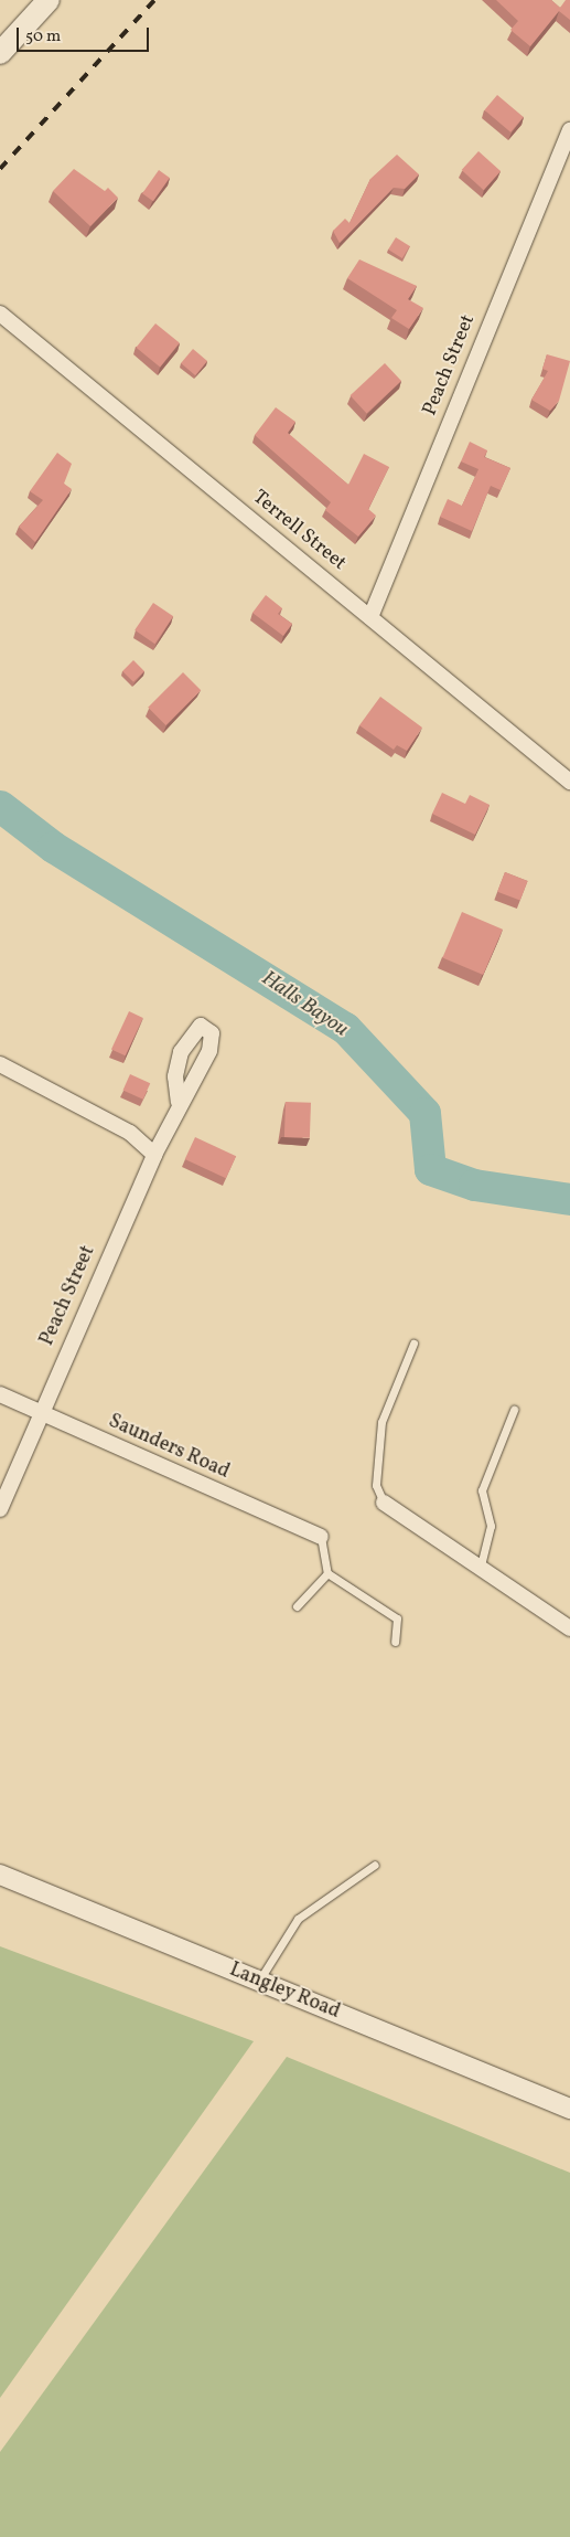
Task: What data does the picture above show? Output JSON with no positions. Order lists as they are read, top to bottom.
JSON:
{
  "streets": {
    "street": [
      "Peach Street",
      "Terrell Street",
      "Saunders Road",
      "Langley Road"
    ]
  },
  "crossings": [
    ["Peach Street", "Terrell Street"],
    ["Peach Street", "Saunders Road"]
  ],
  "water": ["Halls Bayou"],
  "scale_bar": "50 m"
}
